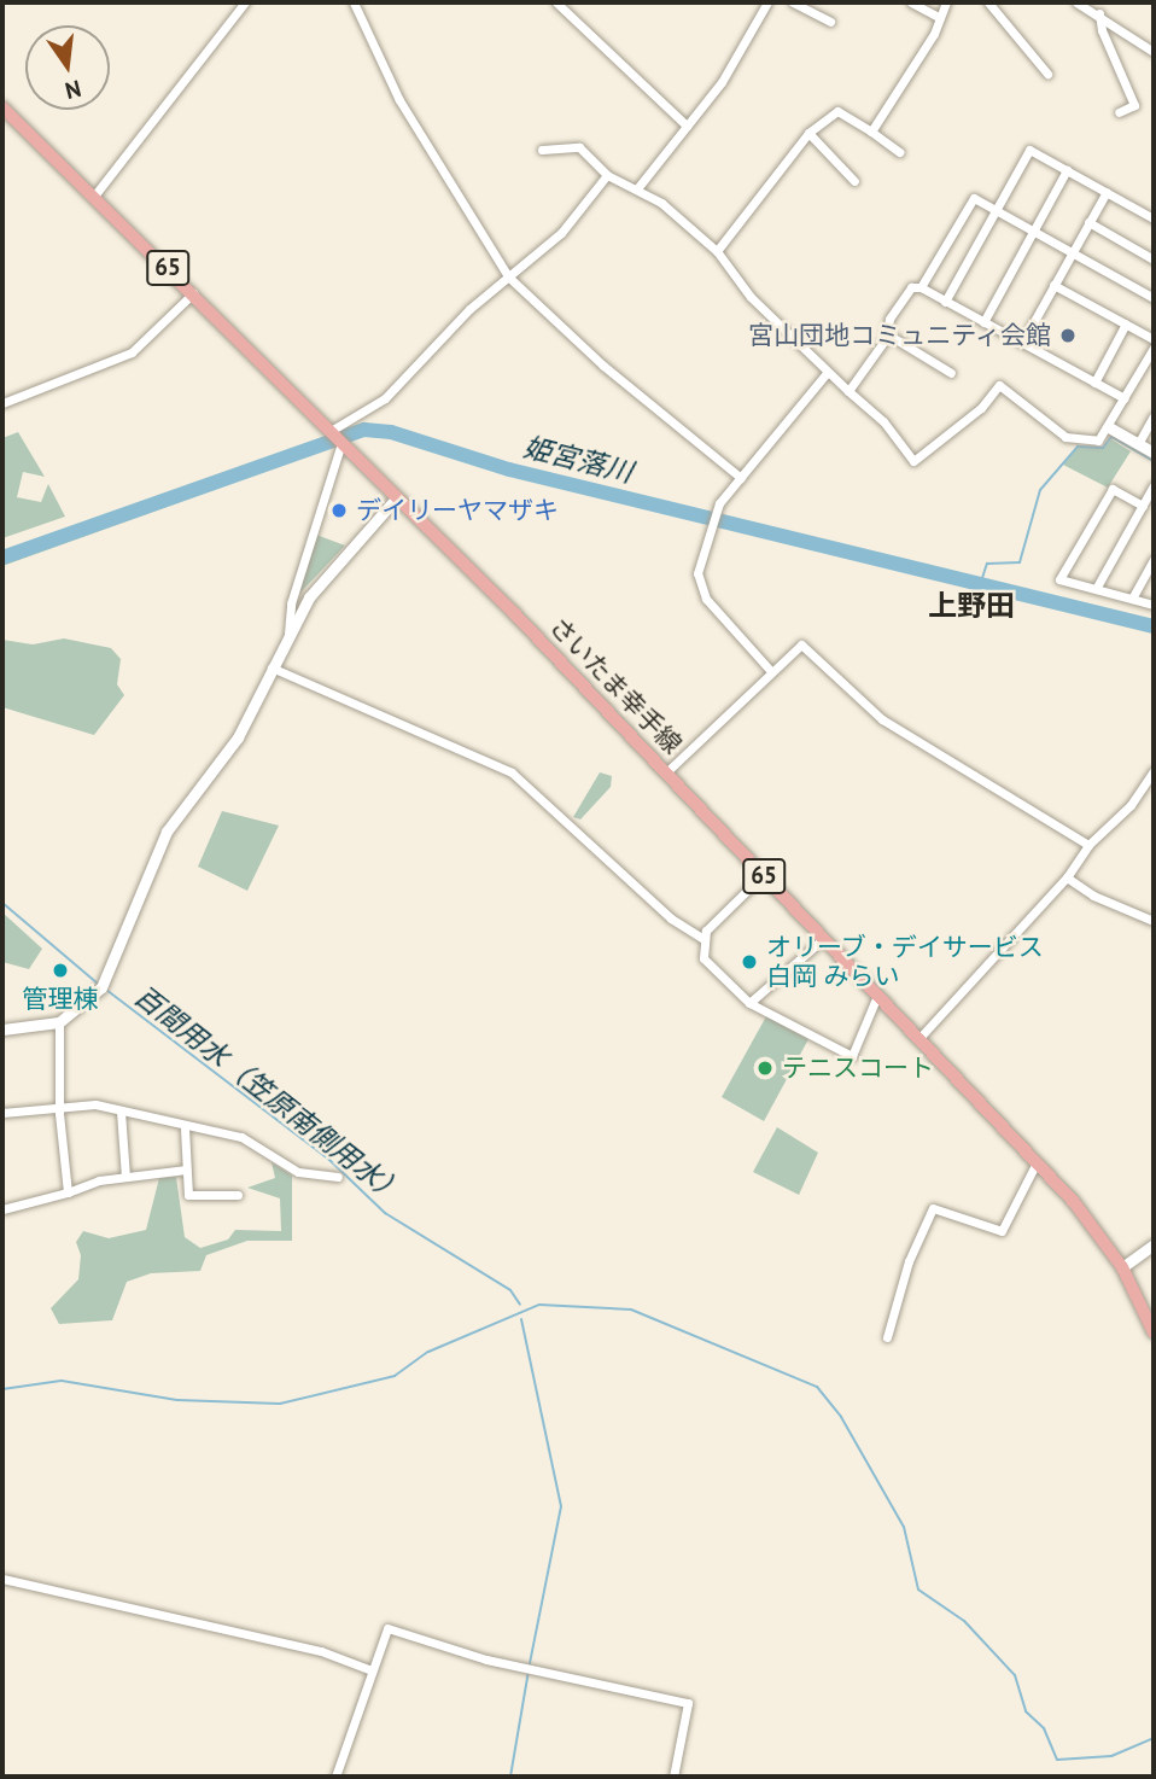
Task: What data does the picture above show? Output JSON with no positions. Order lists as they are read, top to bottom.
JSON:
{
  "streets": {
    "main road": ["65", "さいたま幸手線"]
  },
  "districts": ["上野田"],
  "water": ["姫宮落川", "百間用水（笠原南側用水）"],
  "places": [
    "宮山団地コミュニティ会館",
    "デイリーヤマザキ",
    "オリーブ・デイサービス 白岡 みらい",
    "管理棟",
    "テニスコート"
  ],
  "north": "bottom"
}
